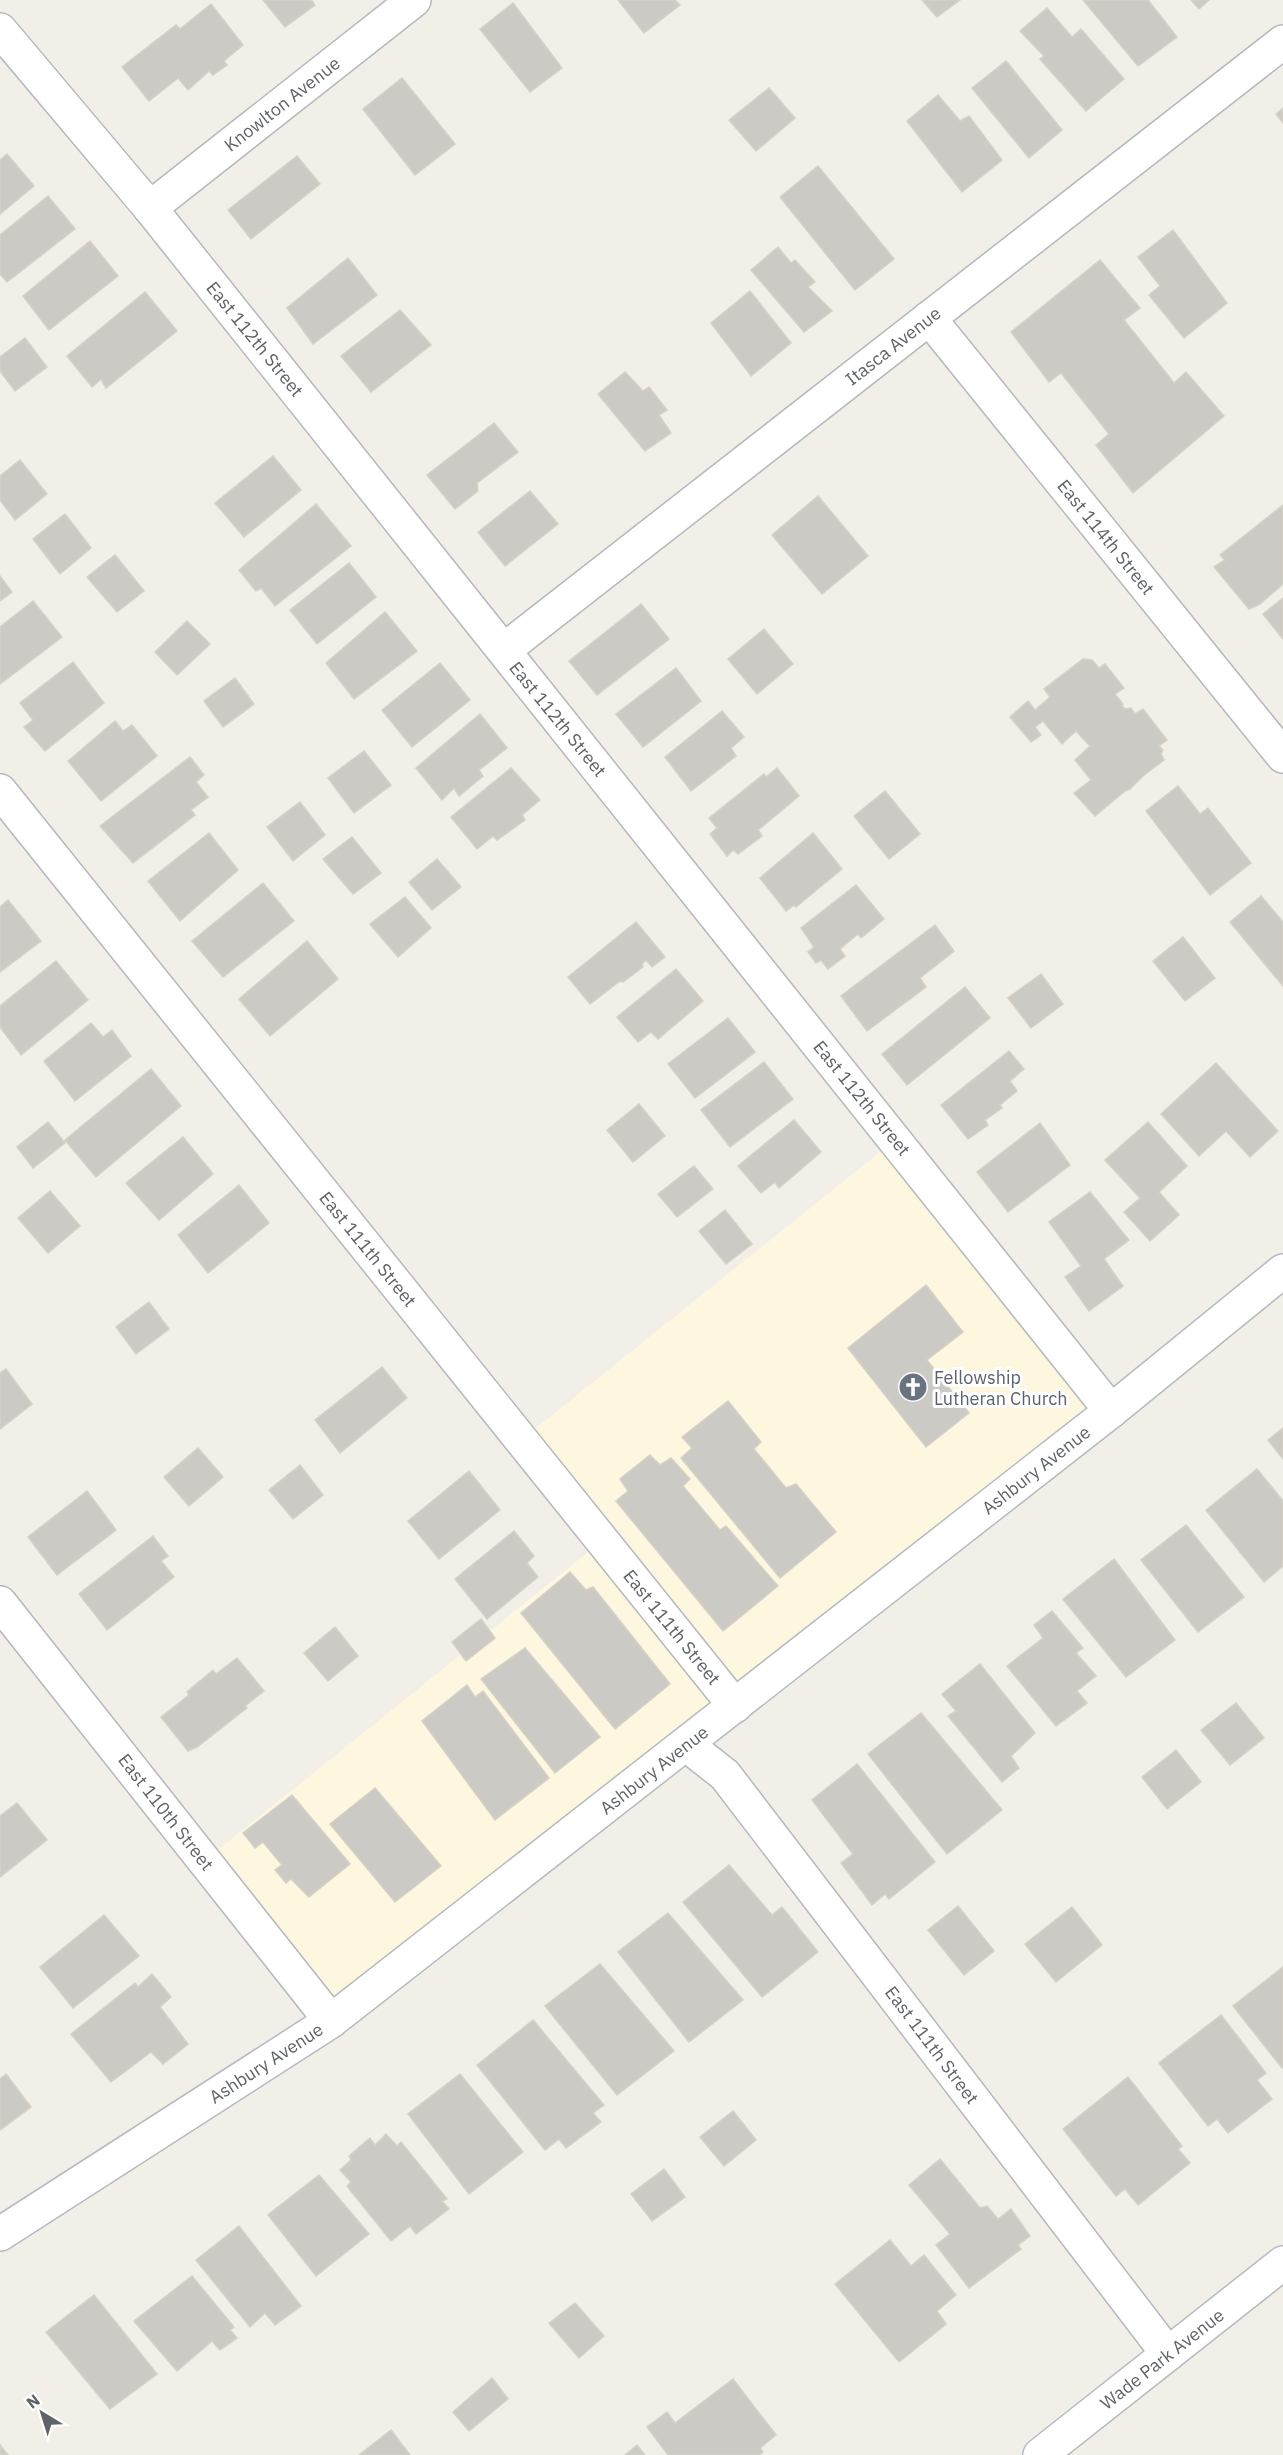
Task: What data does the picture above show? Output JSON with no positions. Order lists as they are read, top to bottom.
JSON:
{
  "streets": {
    "street": [
      "Knowlton Avenue",
      "East 112th Street",
      "Itasca Avenue",
      "East 114th Street",
      "East 111th Street",
      "Ashbury Avenue",
      "East 110th Street",
      "Wade Park Avenue"
    ]
  },
  "crossings": [
    ["Knowlton Avenue", "East 112th Street"],
    ["East 112th Street", "Itasca Avenue"],
    ["East 112th Street", "Ashbury Avenue"],
    ["Itasca Avenue", "East 114th Street"],
    ["East 111th Street", "Ashbury Avenue"],
    ["East 111th Street", "Wade Park Avenue"],
    ["Ashbury Avenue", "East 110th Street"]
  ],
  "places": {
    "church": ["Fellowship Lutheran Church"]
  },
  "north": "top left"
}
